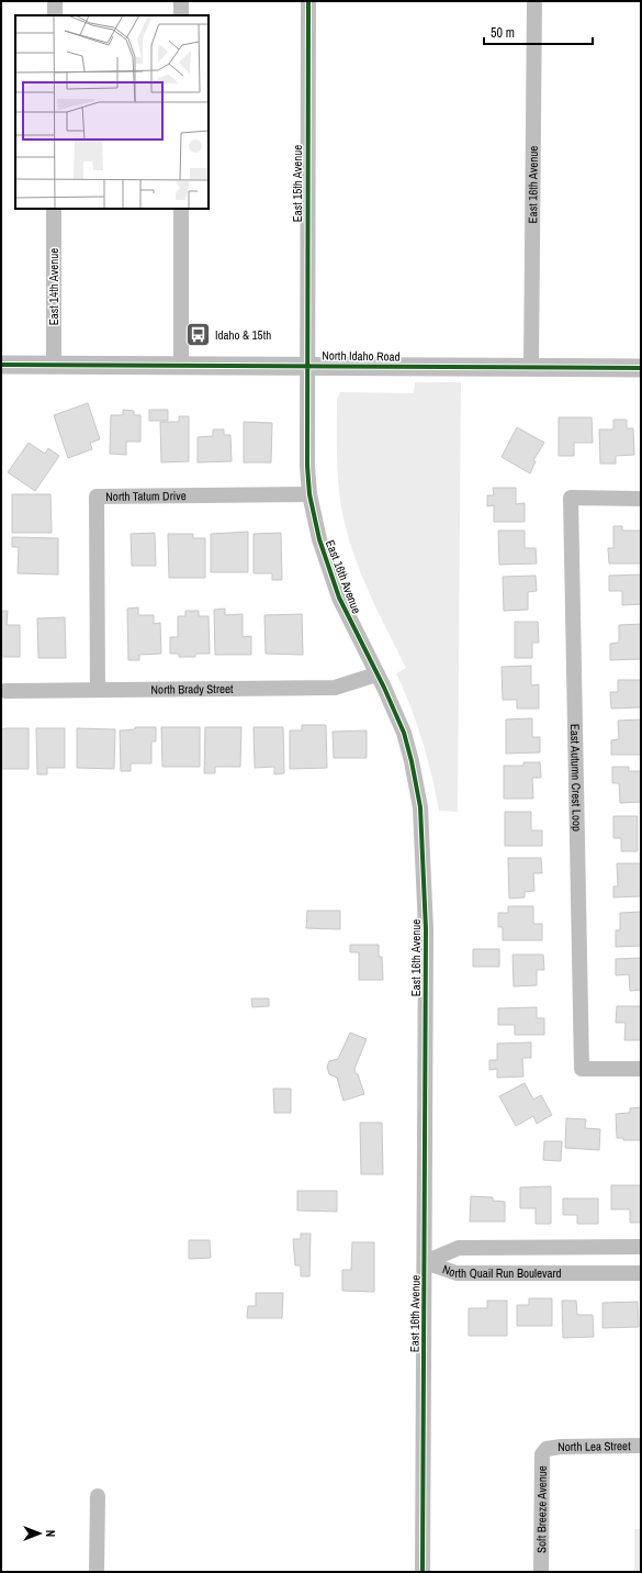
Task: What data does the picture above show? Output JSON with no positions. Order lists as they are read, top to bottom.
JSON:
{
  "streets": {
    "main road": ["North Idaho Road"],
    "street": [
      "East 15th Avenue",
      "East 16th Avenue",
      "East 14th Avenue",
      "North Tatum Drive",
      "North Brady Street",
      "East Autumn Crest Loop",
      "North Quail Run Boulevard",
      "North Lea Street",
      "Soft Breeze Avenue"
    ]
  },
  "crossings": [
    ["East 15th Avenue", "East 16th Avenue"],
    ["East 15th Avenue", "North Idaho Road"],
    ["East 16th Avenue", "North Idaho Road"],
    ["East 16th Avenue", "North Tatum Drive"],
    ["East 16th Avenue", "North Brady Street"],
    ["East 16th Avenue", "North Quail Run Boulevard"],
    ["East 14th Avenue", "North Idaho Road"],
    ["North Tatum Drive", "North Brady Street"],
    ["North Lea Street", "Soft Breeze Avenue"]
  ],
  "places": {
    "bus stop": ["Idaho & 15th"]
  },
  "scale_bar": "50 m",
  "north": "right"
}
